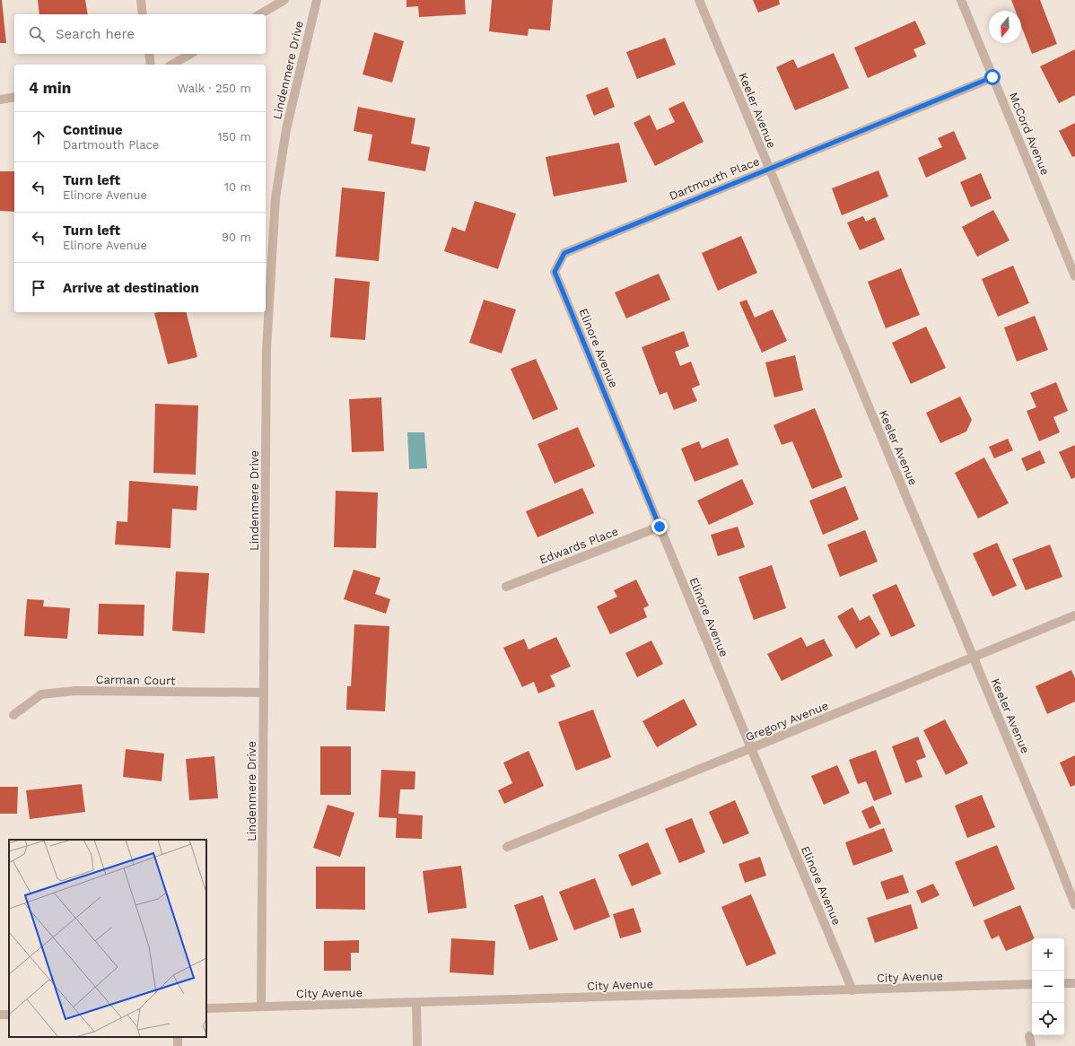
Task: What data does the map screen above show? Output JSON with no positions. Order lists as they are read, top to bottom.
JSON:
{
  "streets": {
    "street": [
      "Lindenmere Drive",
      "Keeler Avenue",
      "McCord Avenue",
      "Dartmouth Place",
      "Elinore Avenue",
      "Edwards Place",
      "Carman Court",
      "Gregory Avenue",
      "City Avenue"
    ]
  },
  "crossings": [
    ["Lindenmere Drive", "Carman Court"],
    ["Lindenmere Drive", "City Avenue"],
    ["Keeler Avenue", "Dartmouth Place"],
    ["Keeler Avenue", "Gregory Avenue"],
    ["McCord Avenue", "Dartmouth Place"],
    ["Dartmouth Place", "Elinore Avenue"],
    ["Elinore Avenue", "Edwards Place"],
    ["Elinore Avenue", "Gregory Avenue"],
    ["Elinore Avenue", "City Avenue"]
  ],
  "north": "bottom",
  "page": {
    "search": "Search here",
    "heading": ["4 min", "Walk · 250 m"],
    "list": [
      ["Continue", "Dartmouth Place", "150 m"],
      ["Turn left", "Elinore Avenue", "10 m"],
      ["Turn left", "Elinore Avenue", "90 m"],
      "Arrive at destination"
    ],
    "map_buttons": ["+", "−"]
  }
}
